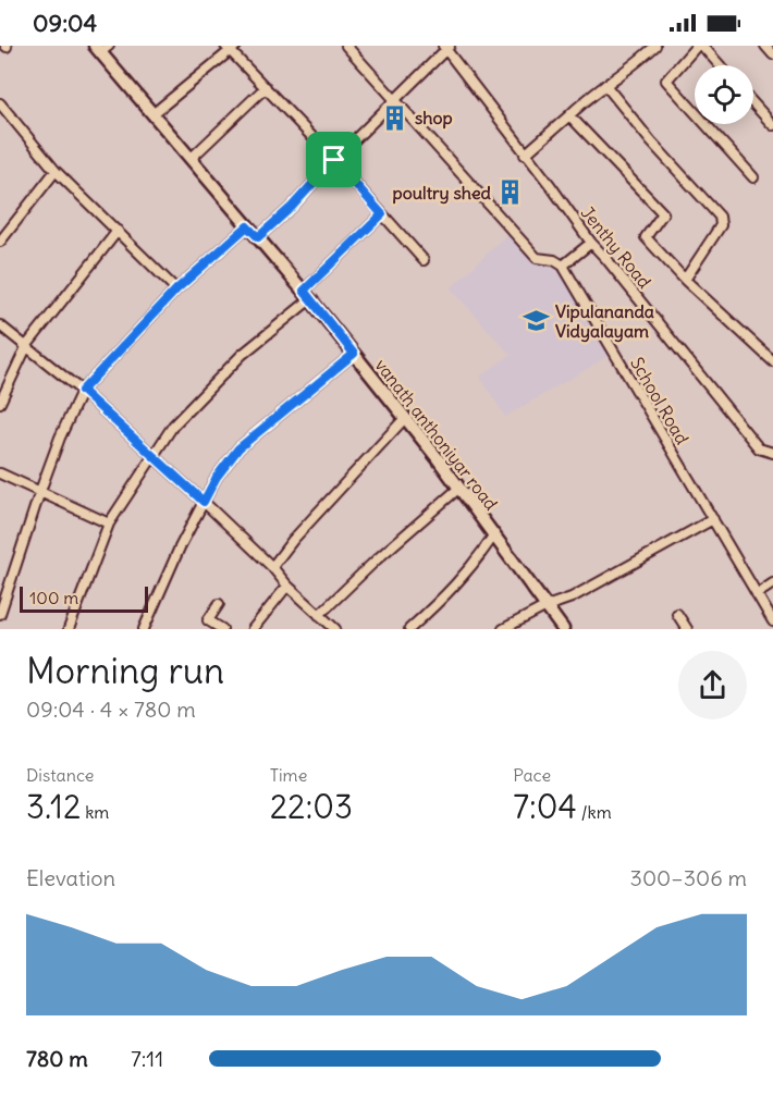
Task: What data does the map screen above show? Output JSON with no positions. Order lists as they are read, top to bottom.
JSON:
{
  "streets": {
    "street": ["Jenthy Road", "School Road", "vanath anthoniyar road"]
  },
  "places": {
    "building": ["shop", "poultry shed"],
    "school or university": ["Vipulananda Vidyalayam"]
  },
  "scale_bar": "100 m",
  "page": {
    "status": "09:04",
    "scale": "100 m",
    "heading": ["Morning run", "09:04 · 4 × 780 m"],
    "stats": [
      ["Distance", "3.12 km"],
      ["Time", "22:03"],
      ["Pace", "7:04 /km"]
    ],
    "chart": ["Elevation", "300–306 m"],
    "list": [
      {
        "name": "780 m",
        "note": "7:11"
      }
    ]
  }
}
